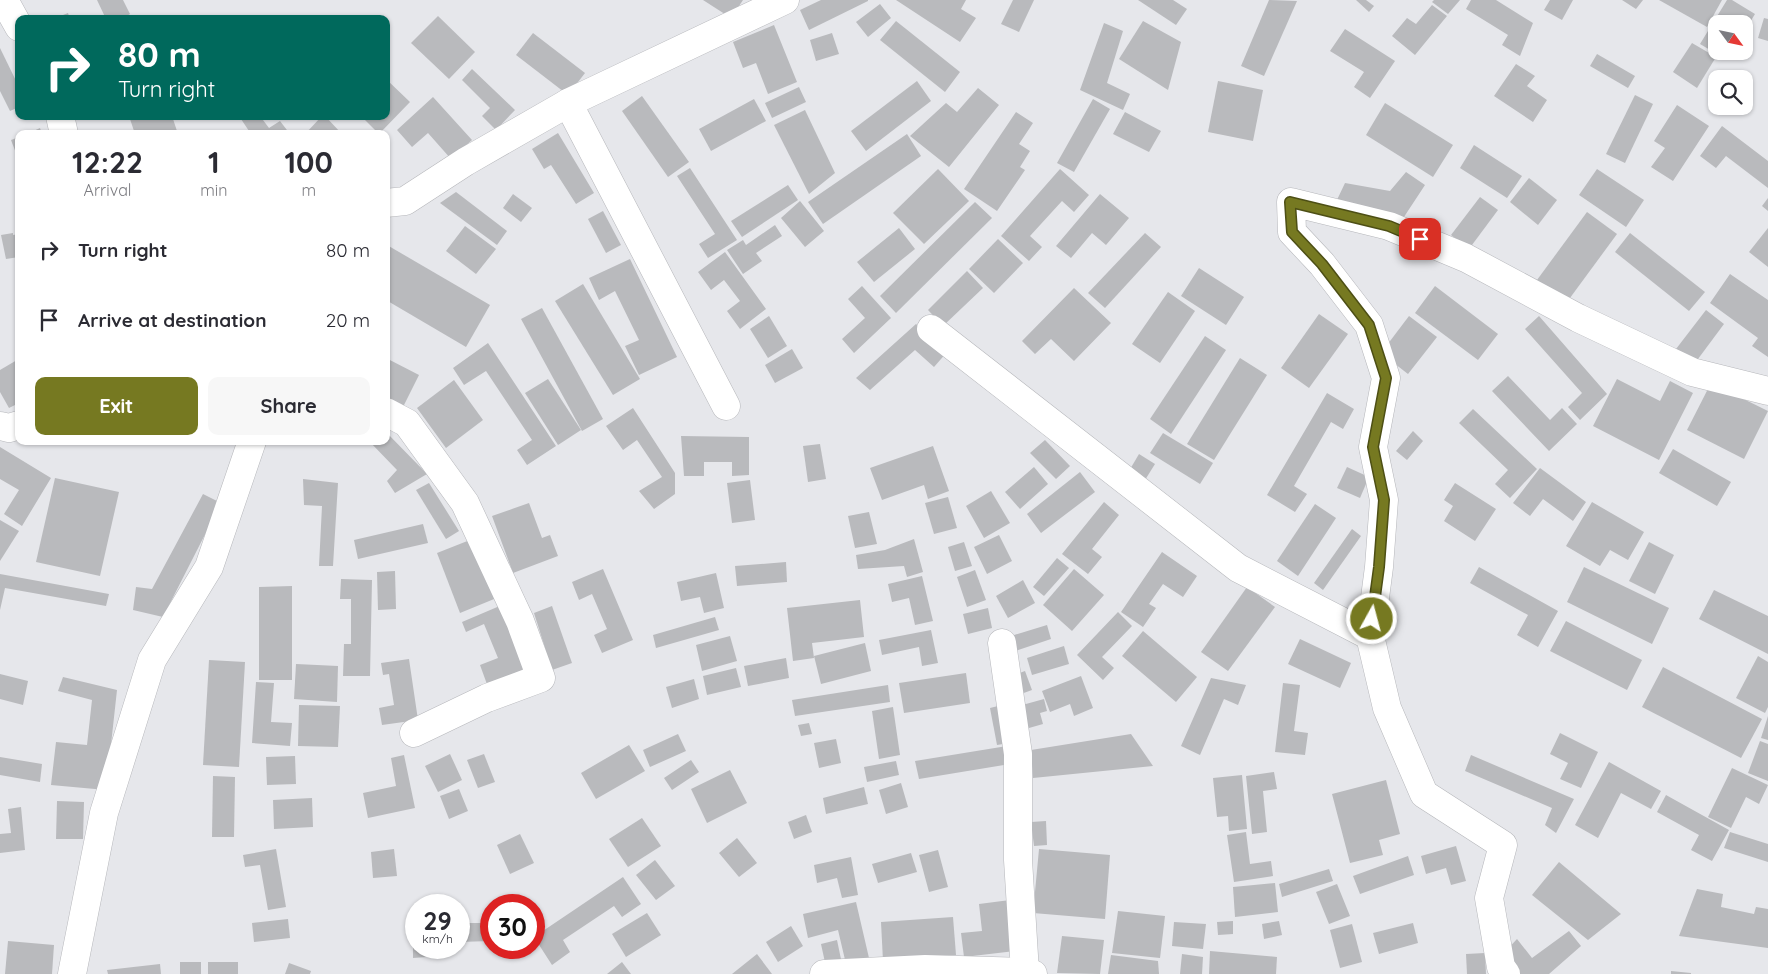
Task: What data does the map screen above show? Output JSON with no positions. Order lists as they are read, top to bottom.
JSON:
{
  "north": "bottom right",
  "page": {
    "turn": ["80 m", "Turn right"],
    "eta": [
      "12:22",
      "Arrival",
      "1",
      "min",
      "100",
      "m"
    ],
    "list": [
      {
        "name": "Turn right",
        "value": "80 m"
      },
      {
        "name": "Arrive at destination",
        "value": "20 m"
      }
    ],
    "buttons": ["Exit", "Share"],
    "speed": "29 km/h",
    "limit": "30"
  }
}
